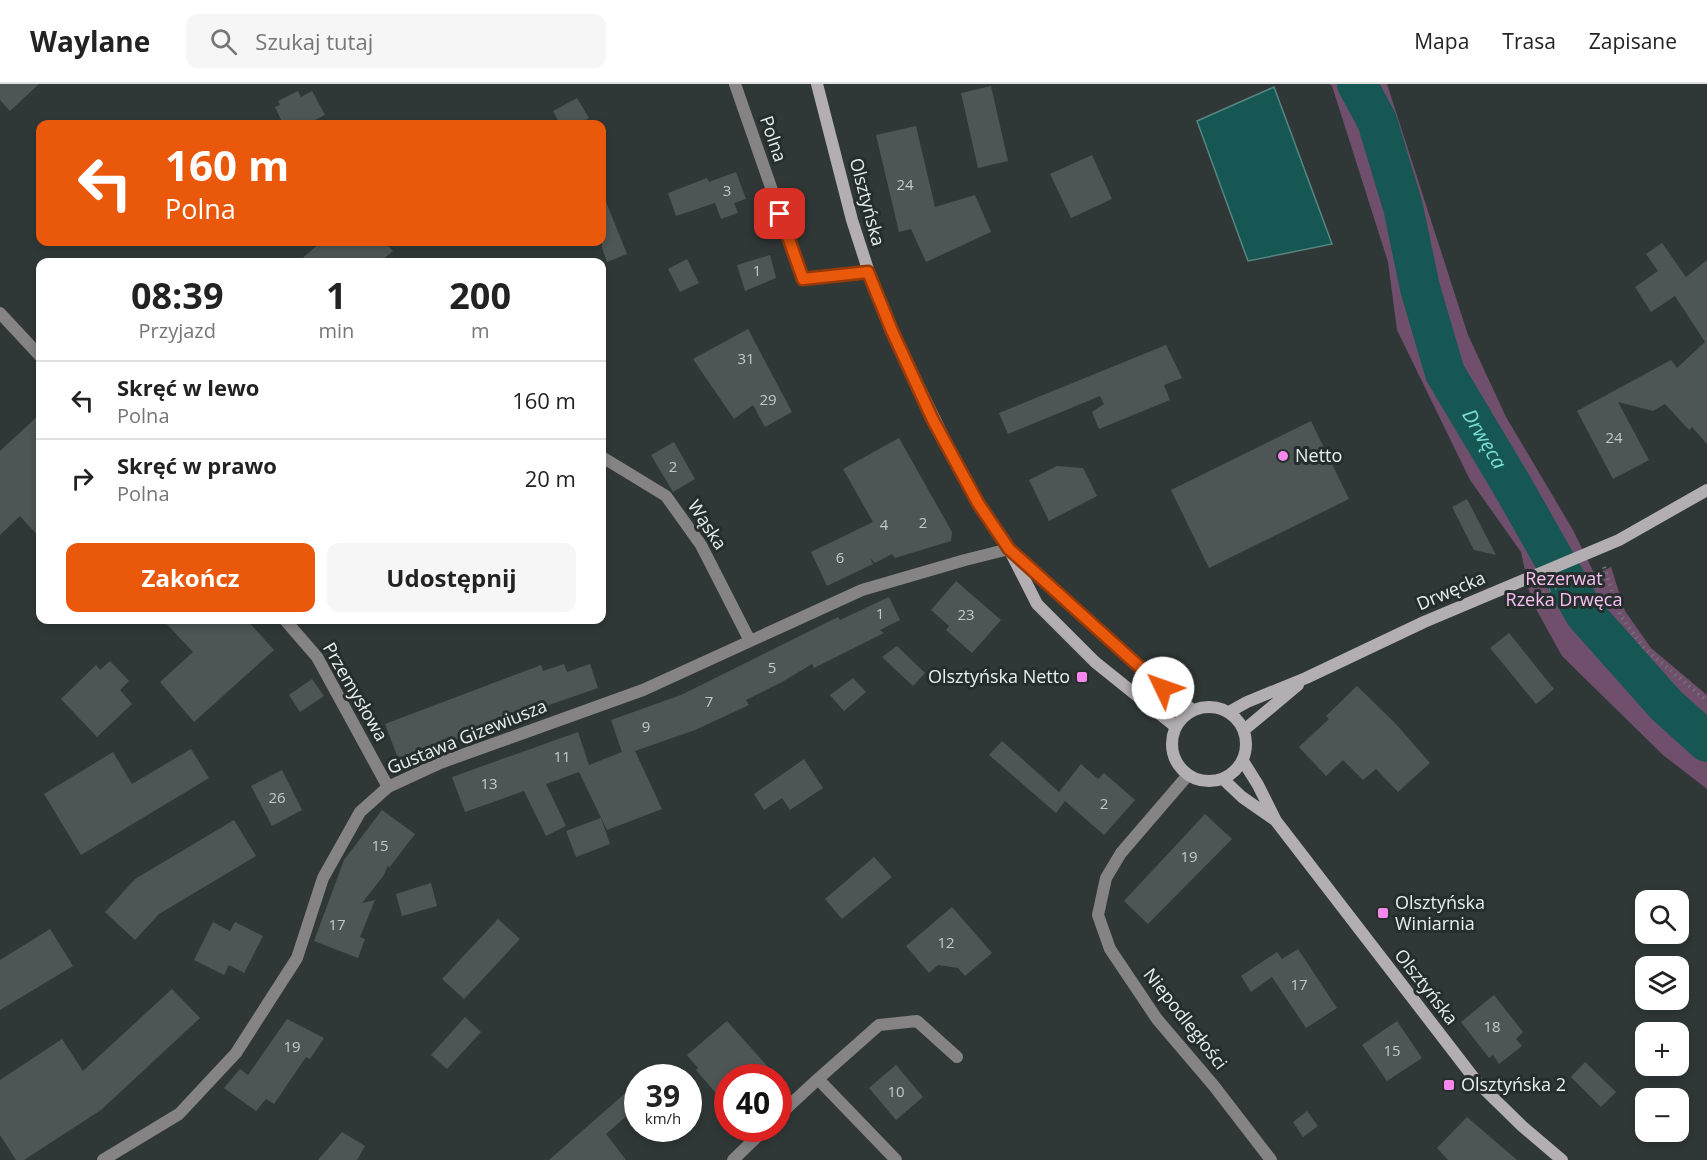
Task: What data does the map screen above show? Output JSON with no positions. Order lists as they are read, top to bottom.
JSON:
{
  "streets": {
    "street": [
      "Polna",
      "Olsztyńska",
      "Wąska",
      "Drwęcka",
      "Przemysłowa",
      "Gustawa Gizewiusza",
      "Niepodległości"
    ]
  },
  "crossings": [
    ["Polna", "Olsztyńska"],
    ["Olsztyńska", "Drwęcka"],
    ["Olsztyńska", "Gustawa Gizewiusza"],
    ["Olsztyńska", "Niepodległości"],
    ["Wąska", "Gustawa Gizewiusza"],
    ["Drwęcka", "Niepodległości"],
    ["Przemysłowa", "Gustawa Gizewiusza"]
  ],
  "water": ["Drwęca"],
  "parks": ["Rezerwat Rzeka Drwęca"],
  "places": {
    "other": ["Netto"],
    "transit": ["Olsztyńska Netto", "Olsztyńska Winiarnia", "Olsztyńska 2"]
  },
  "house_numbers": [
    "24",
    "3",
    "1",
    "31",
    "29",
    "24",
    "2",
    "2",
    "4",
    "6",
    "1",
    "23",
    "5",
    "7",
    "9",
    "11",
    "13",
    "26",
    "2",
    "15",
    "19",
    "17",
    "12",
    "17",
    "18",
    "19",
    "15",
    "10"
  ],
  "page": {
    "header": "Waylane",
    "search": "Szukaj tutaj",
    "nav": ["Mapa", "Trasa", "Zapisane"],
    "turn": ["160 m", "Polna"],
    "eta": [
      "08:39",
      "Przyjazd",
      "1",
      "min",
      "200",
      "m"
    ],
    "list": [
      {
        "name": "Skręć w lewo",
        "note": "Polna",
        "value": "160 m"
      },
      {
        "name": "Skręć w prawo",
        "note": "Polna",
        "value": "20 m"
      }
    ],
    "buttons": ["Zakończ", "Udostępnij"],
    "map_buttons": ["+", "−"],
    "speed": "39 km/h",
    "limit": "40"
  }
}
